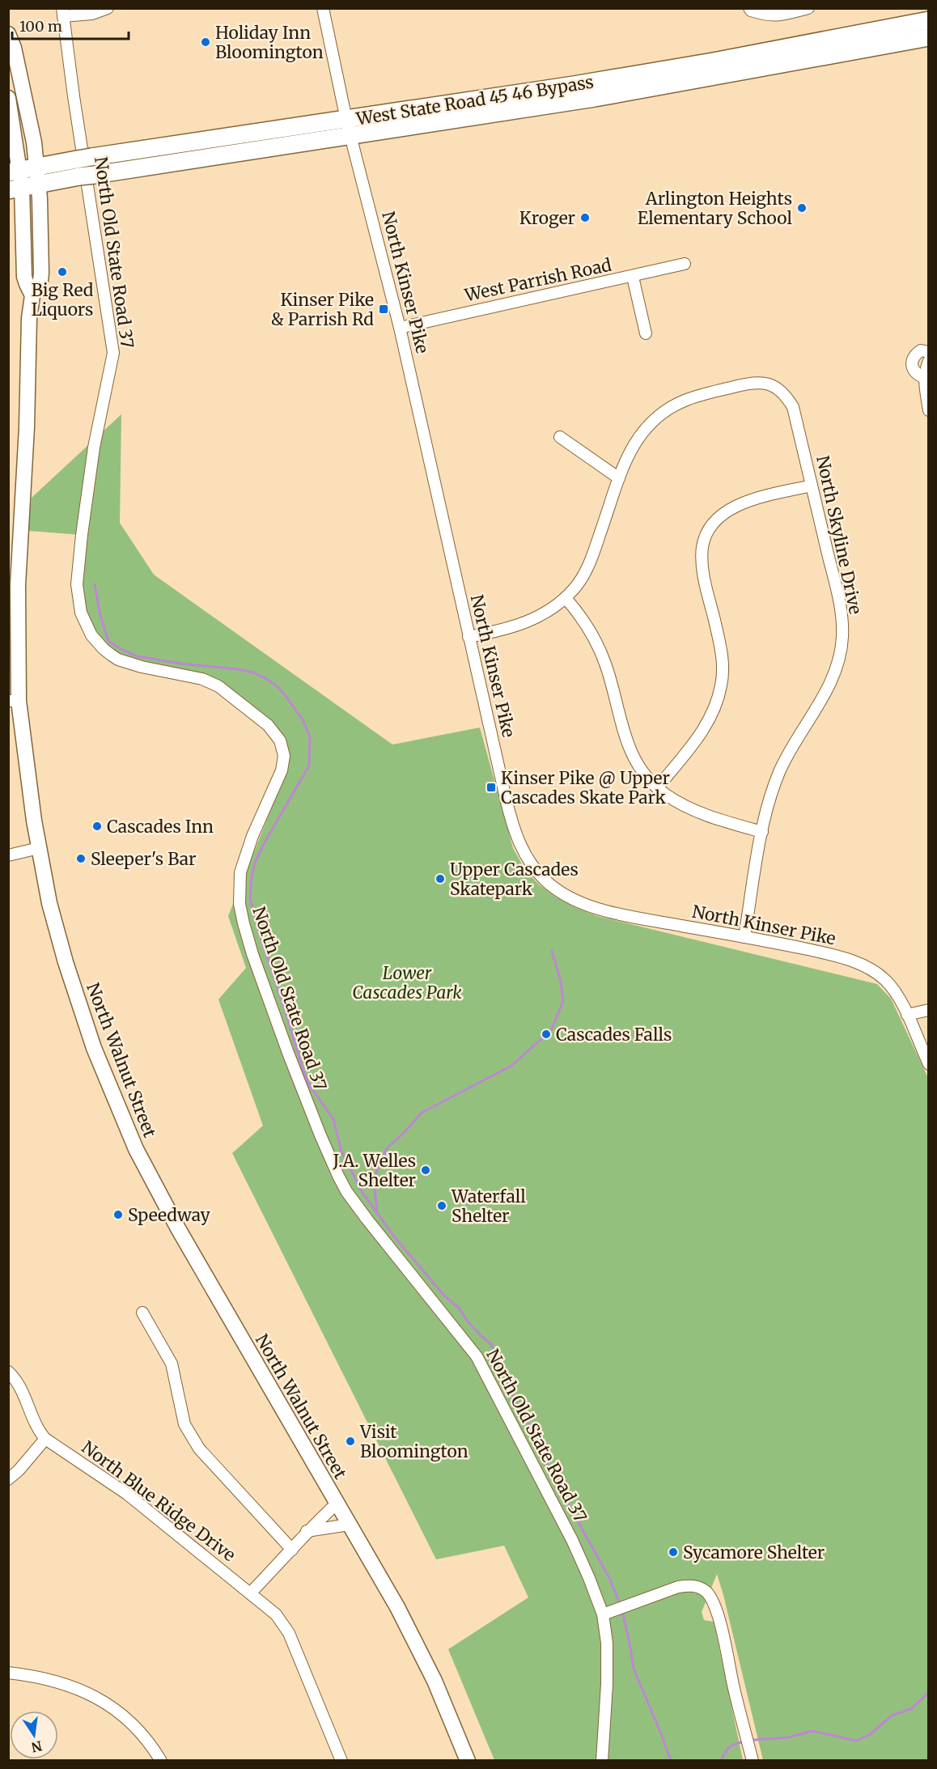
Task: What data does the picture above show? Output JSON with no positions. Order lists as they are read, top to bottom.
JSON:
{
  "streets": {
    "highway": ["West State Road 45 46 Bypass"],
    "main road": ["North Walnut Street"],
    "street": [
      "North Old State Road 37",
      "West Parrish Road",
      "North Kinser Pike",
      "North Skyline Drive",
      "North Blue Ridge Drive"
    ]
  },
  "crossings": [
    ["West State Road 45 46 Bypass", "North Kinser Pike"],
    ["West State Road 45 46 Bypass", "North Walnut Street"],
    ["West Parrish Road", "North Kinser Pike"],
    ["North Kinser Pike", "North Skyline Drive"]
  ],
  "parks": ["Lower Cascades Park"],
  "places": {
    "other": [
      "Holiday Inn Bloomington",
      "Arlington Heights Elementary School",
      "Kroger",
      "Big Red Liquors",
      "Cascades Inn",
      "Sleeper's Bar",
      "Upper Cascades Skatepark",
      "Cascades Falls",
      "J.A. Welles Shelter",
      "Waterfall Shelter",
      "Speedway",
      "Visit Bloomington",
      "Sycamore Shelter"
    ],
    "transit": ["Kinser Pike & Parrish Rd", "Kinser Pike @ Upper Cascades Skate Park"]
  },
  "scale_bar": "100 m",
  "north": "bottom"
}
